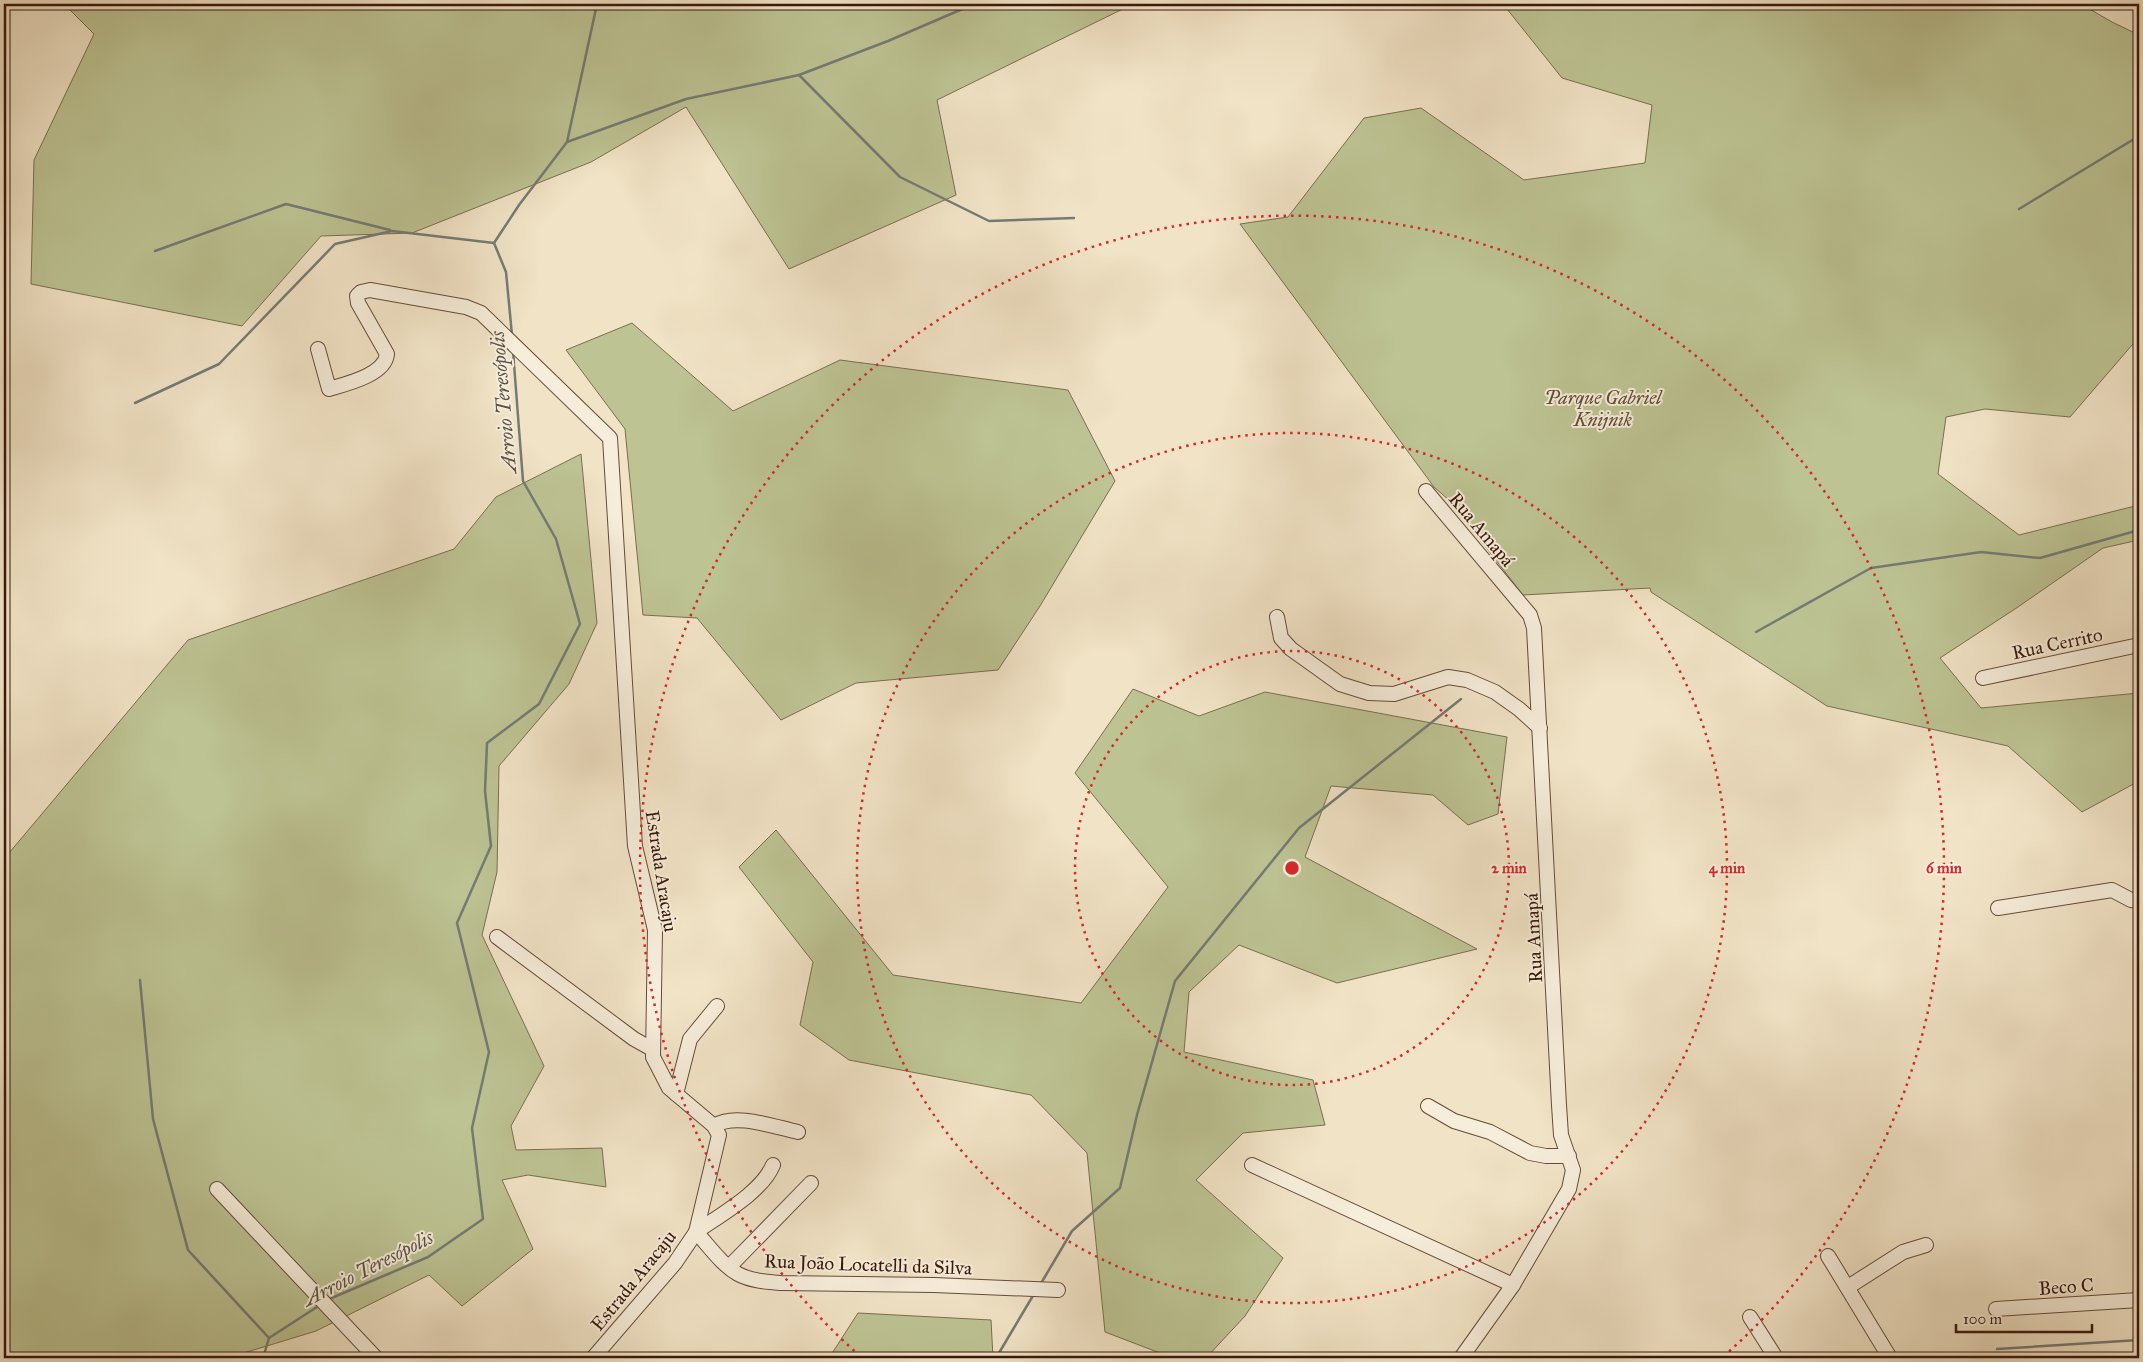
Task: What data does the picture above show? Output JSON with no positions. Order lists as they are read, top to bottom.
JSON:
{
  "streets": {
    "street": [
      "Rua Amapá",
      "Rua Cerrito",
      "Estrada Aracaju",
      "Rua João Locatelli da Silva",
      "Beco C"
    ]
  },
  "crossings": [
    ["Estrada Aracaju", "Rua João Locatelli da Silva"]
  ],
  "water": ["Arroio Teresópolis"],
  "parks": ["Parque Gabriel Knijnik"],
  "scale_bar": "100 m",
  "rings": ["2 min", "4 min", "6 min"]
}
